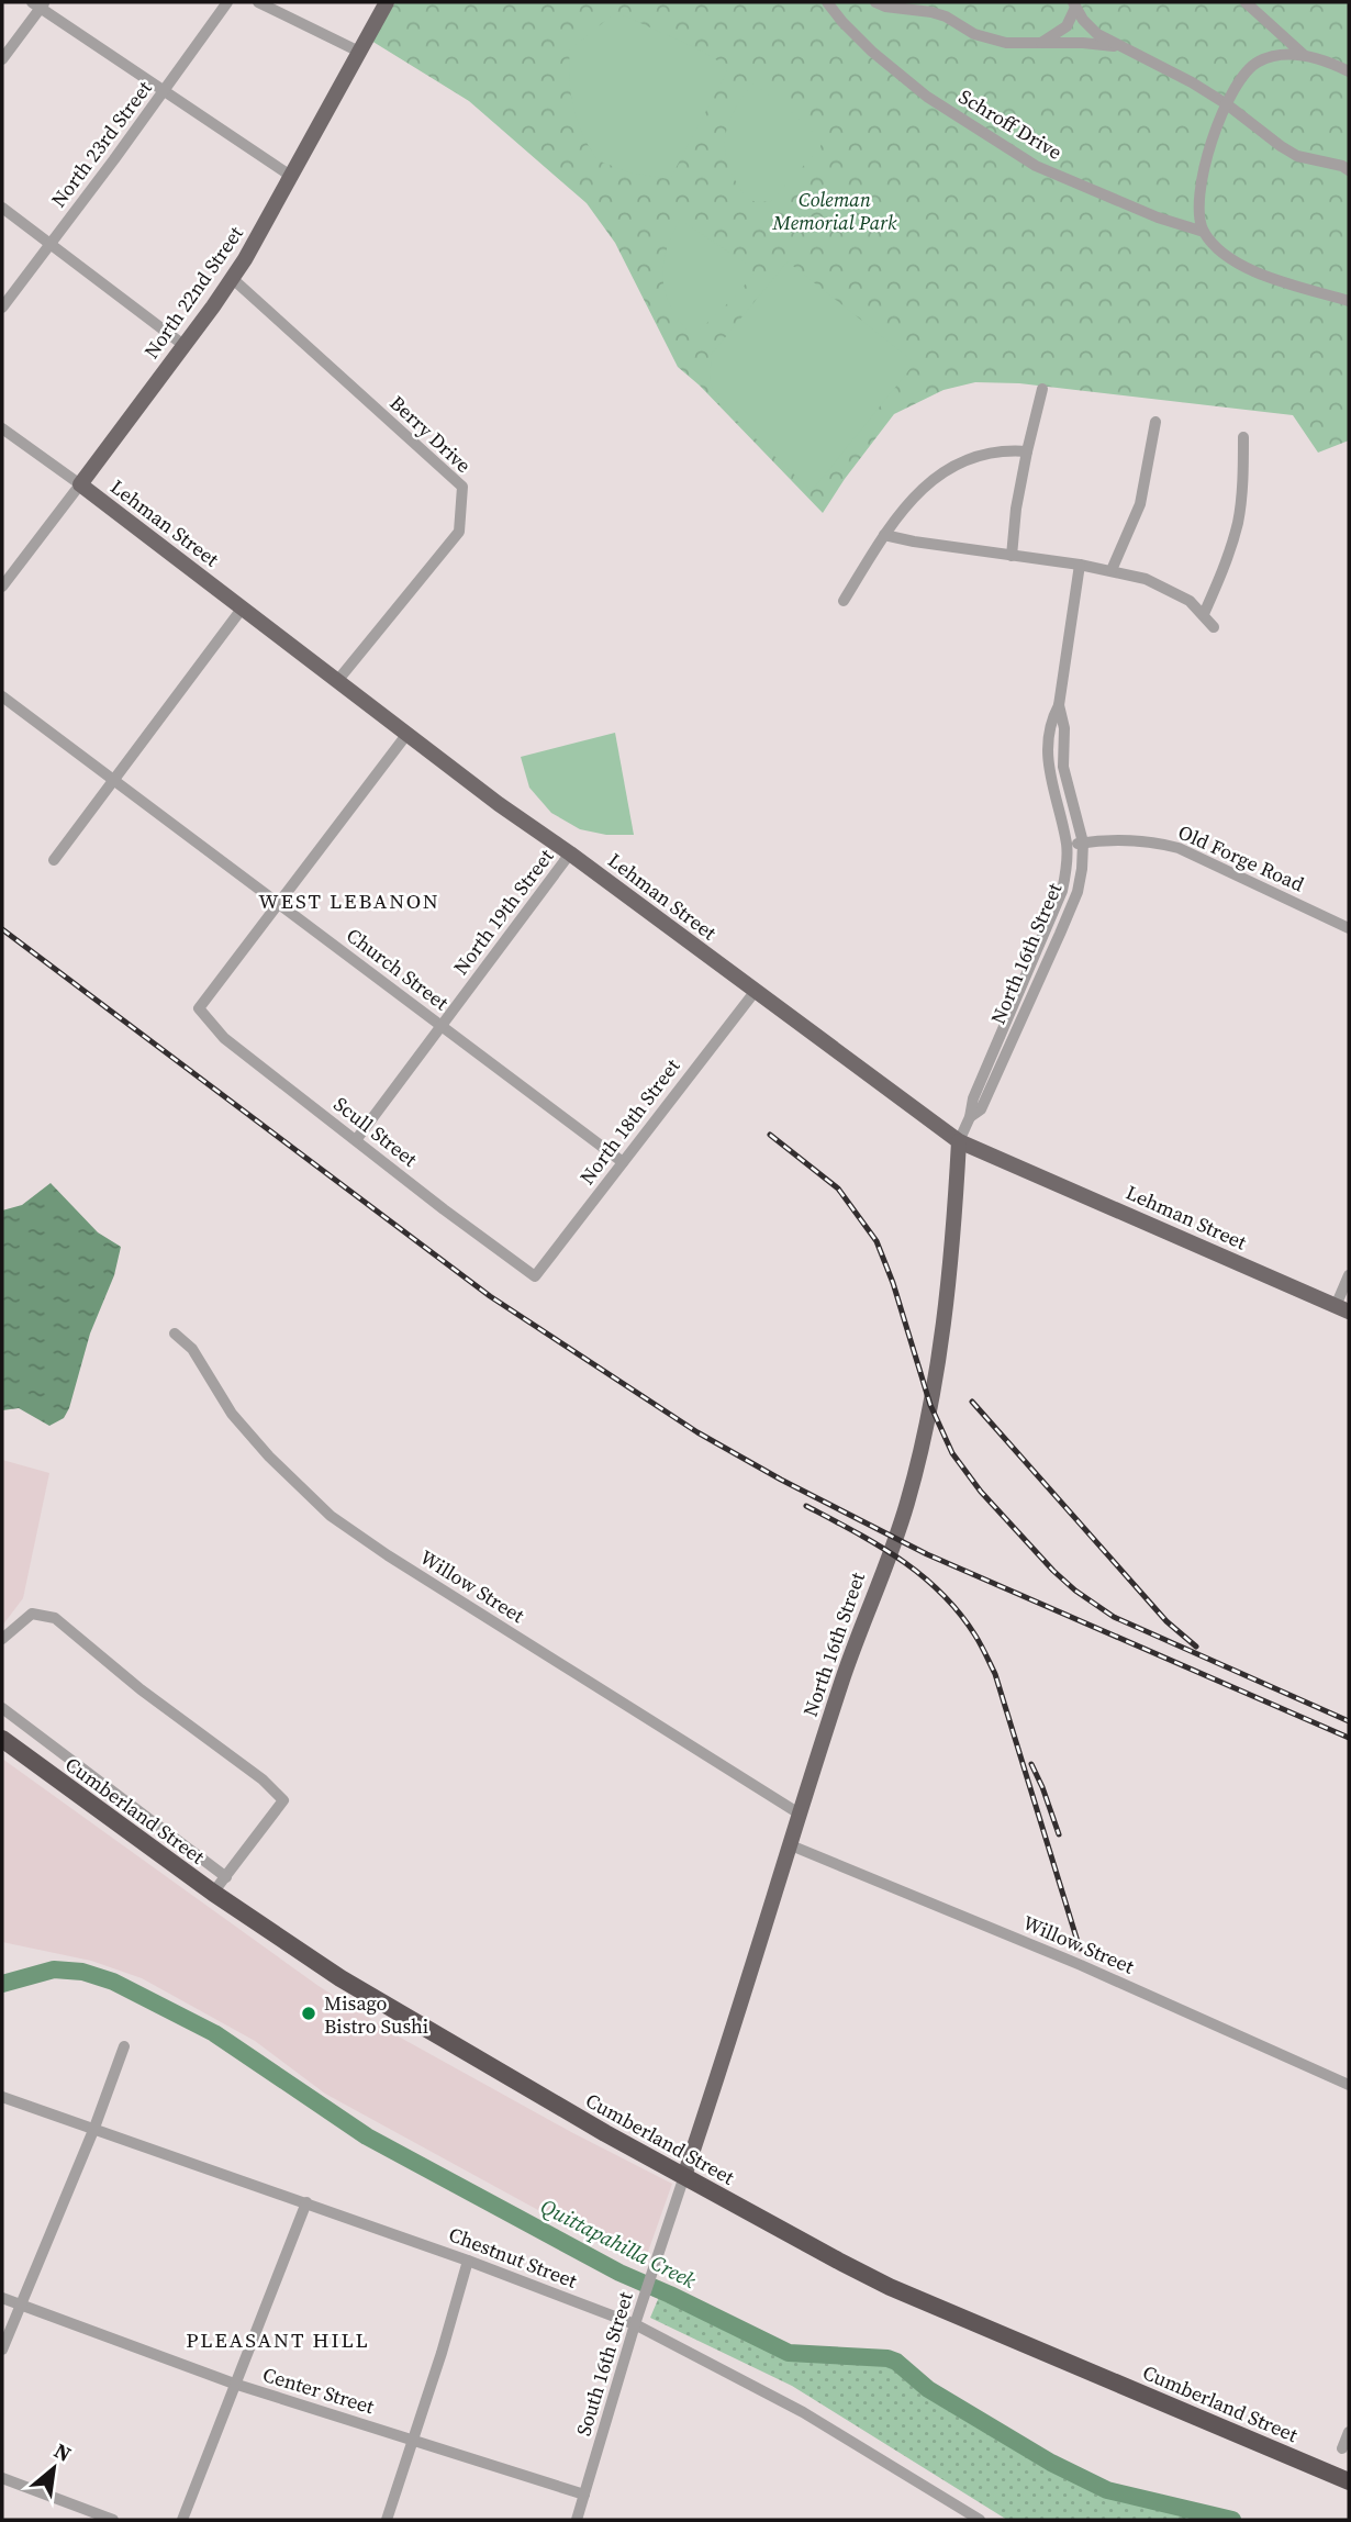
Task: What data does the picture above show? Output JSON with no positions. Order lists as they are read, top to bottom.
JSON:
{
  "streets": {
    "highway": ["Cumberland Street"],
    "main road": ["North 22nd Street", "Lehman Street", "North 16th Street"],
    "street": [
      "Schroff Drive",
      "North 23rd Street",
      "Berry Drive",
      "Old Forge Road",
      "North 19th Street",
      "Church Street",
      "North 18th Street",
      "Scull Street",
      "Willow Street",
      "Chestnut Street",
      "South 16th Street",
      "Center Street"
    ]
  },
  "crossings": [
    ["North 22nd Street", "Berry Drive"],
    ["North 22nd Street", "Lehman Street"],
    ["Berry Drive", "Lehman Street"],
    ["Lehman Street", "North 19th Street"],
    ["Lehman Street", "North 16th Street"],
    ["Lehman Street", "North 18th Street"],
    ["Old Forge Road", "North 16th Street"],
    ["North 19th Street", "Church Street"],
    ["North 19th Street", "Scull Street"],
    ["North 16th Street", "Willow Street"],
    ["North 16th Street", "Cumberland Street"],
    ["North 16th Street", "South 16th Street"],
    ["Church Street", "North 18th Street"],
    ["Church Street", "Scull Street"],
    ["North 18th Street", "Scull Street"],
    ["Cumberland Street", "South 16th Street"],
    ["Chestnut Street", "South 16th Street"],
    ["South 16th Street", "Center Street"]
  ],
  "districts": ["WEST LEBANON", "PLEASANT HILL"],
  "water": ["Quittapahilla Creek"],
  "parks": ["Coleman Memorial Park"],
  "places": ["Misago Bistro Sushi"],
  "north": "top right"
}
